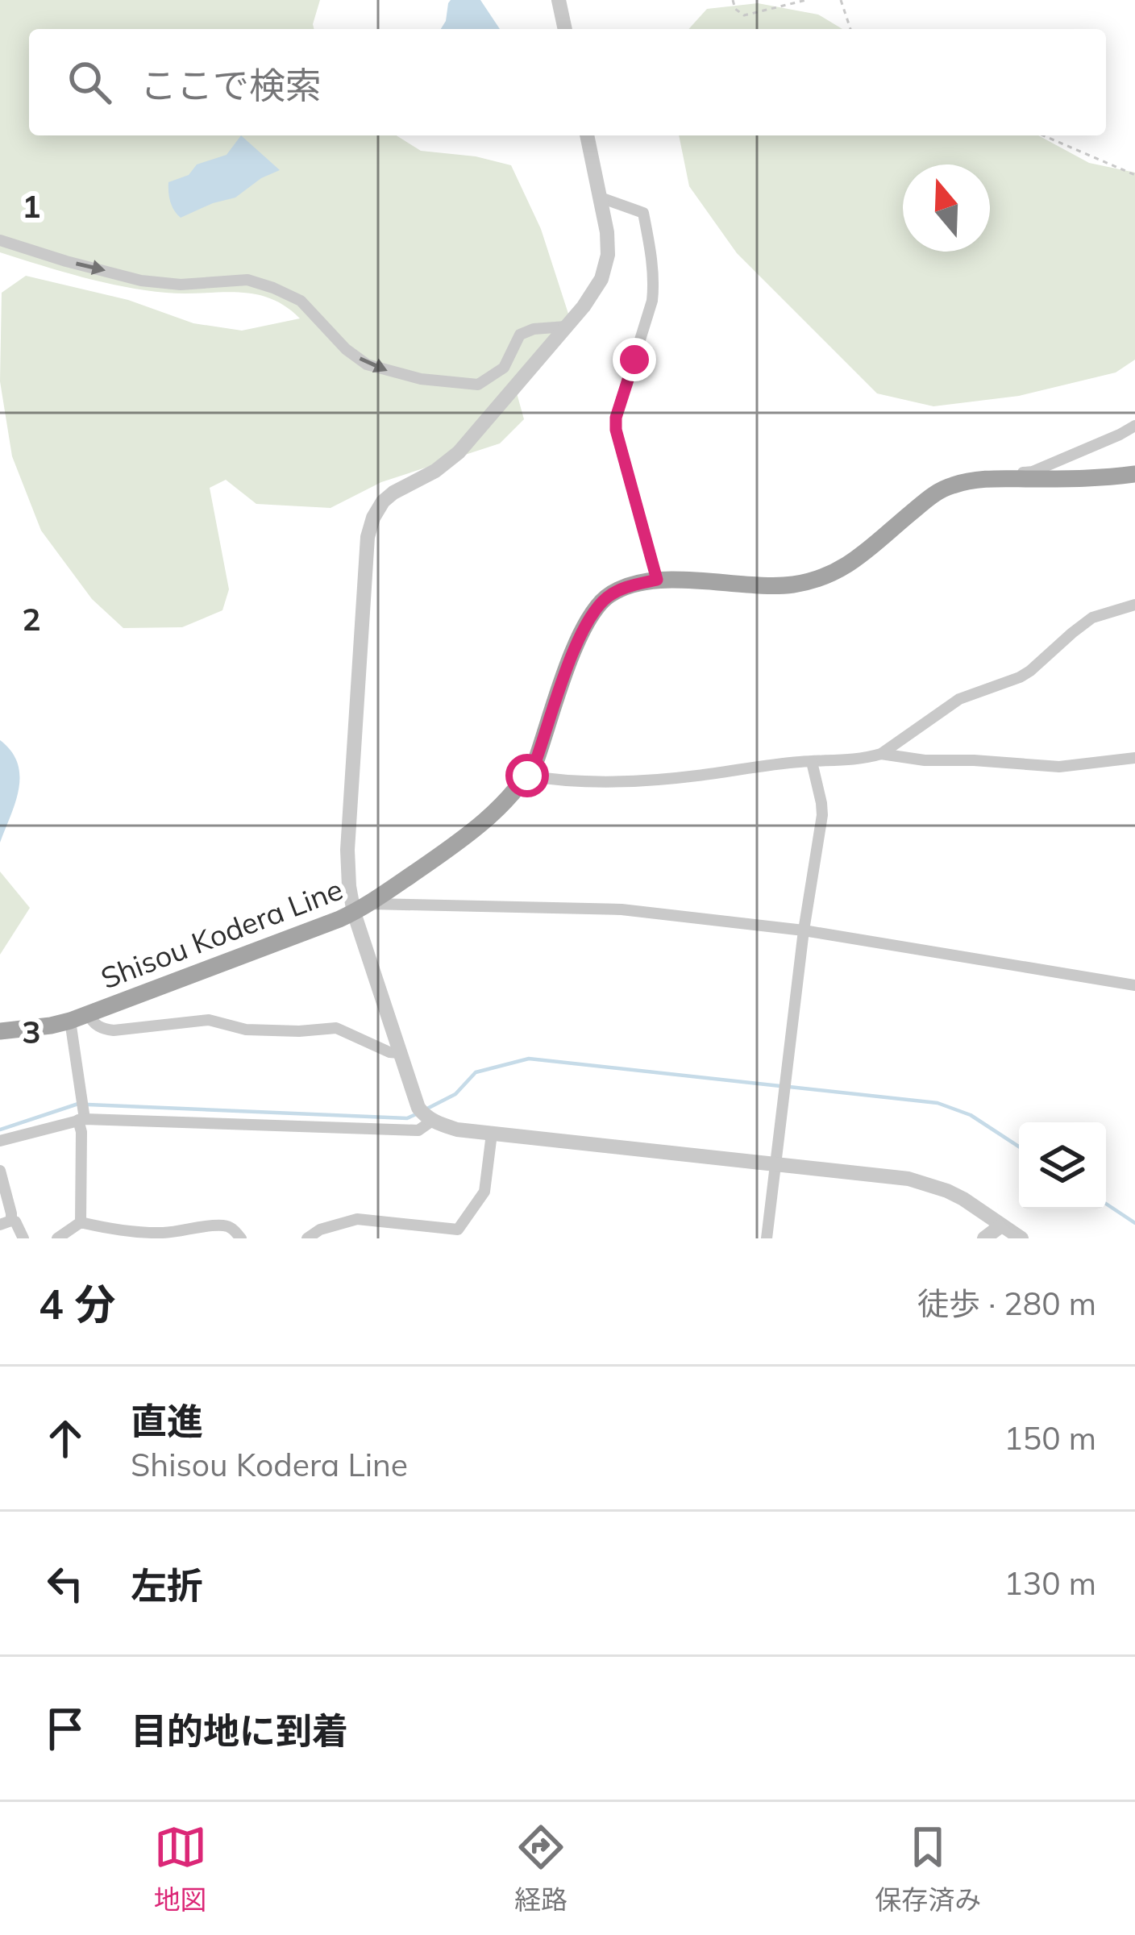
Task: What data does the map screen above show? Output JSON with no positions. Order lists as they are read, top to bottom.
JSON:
{
  "streets": {
    "main road": ["Shisou Kodera Line"]
  },
  "north": "top",
  "page": {
    "search": "ここで検索",
    "heading": ["4 分", "徒歩 · 280 m"],
    "list": [
      ["直進", "Shisou Kodera Line", "150 m"],
      ["左折", "130 m"],
      "目的地に到着"
    ],
    "nav": ["地図", "経路", "保存済み"]
  },
  "grid": {
    "rows": ["1", "2", "3"]
  }
}
